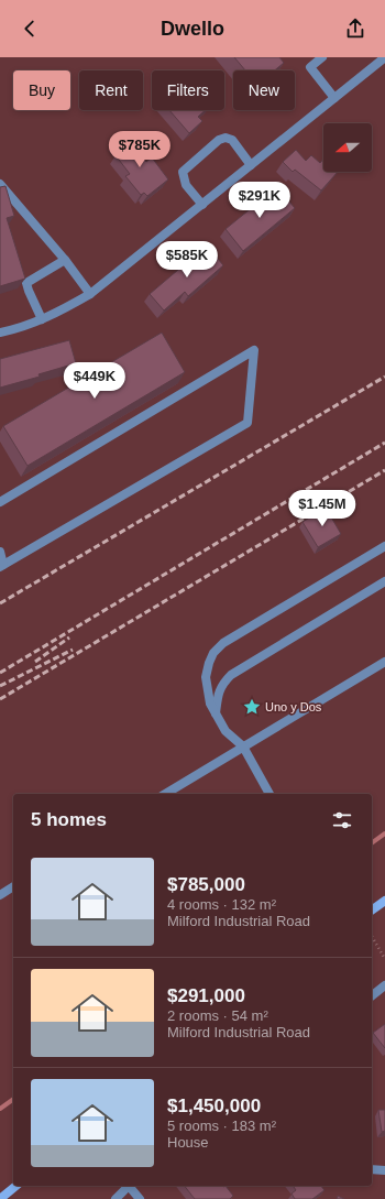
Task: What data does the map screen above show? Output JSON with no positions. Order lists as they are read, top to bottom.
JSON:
{
  "places": {
    "place": ["Uno y Dos"]
  },
  "north": "left",
  "page": {
    "header": "Dwello",
    "chip": [
      "Buy",
      "Rent",
      "Filters",
      "New"
    ],
    "price": [
      "$785K",
      "$291K",
      "$585K",
      "$449K",
      "$1.45M"
    ],
    "heading": "5 homes",
    "list": [
      {
        "name": "$785,000",
        "note": "4 rooms · 132 m² · Milford Industrial Road"
      },
      {
        "name": "$291,000",
        "note": "2 rooms · 54 m² · Milford Industrial Road"
      },
      {
        "name": "$1,450,000",
        "note": "5 rooms · 183 m² · House"
      }
    ]
  }
}
